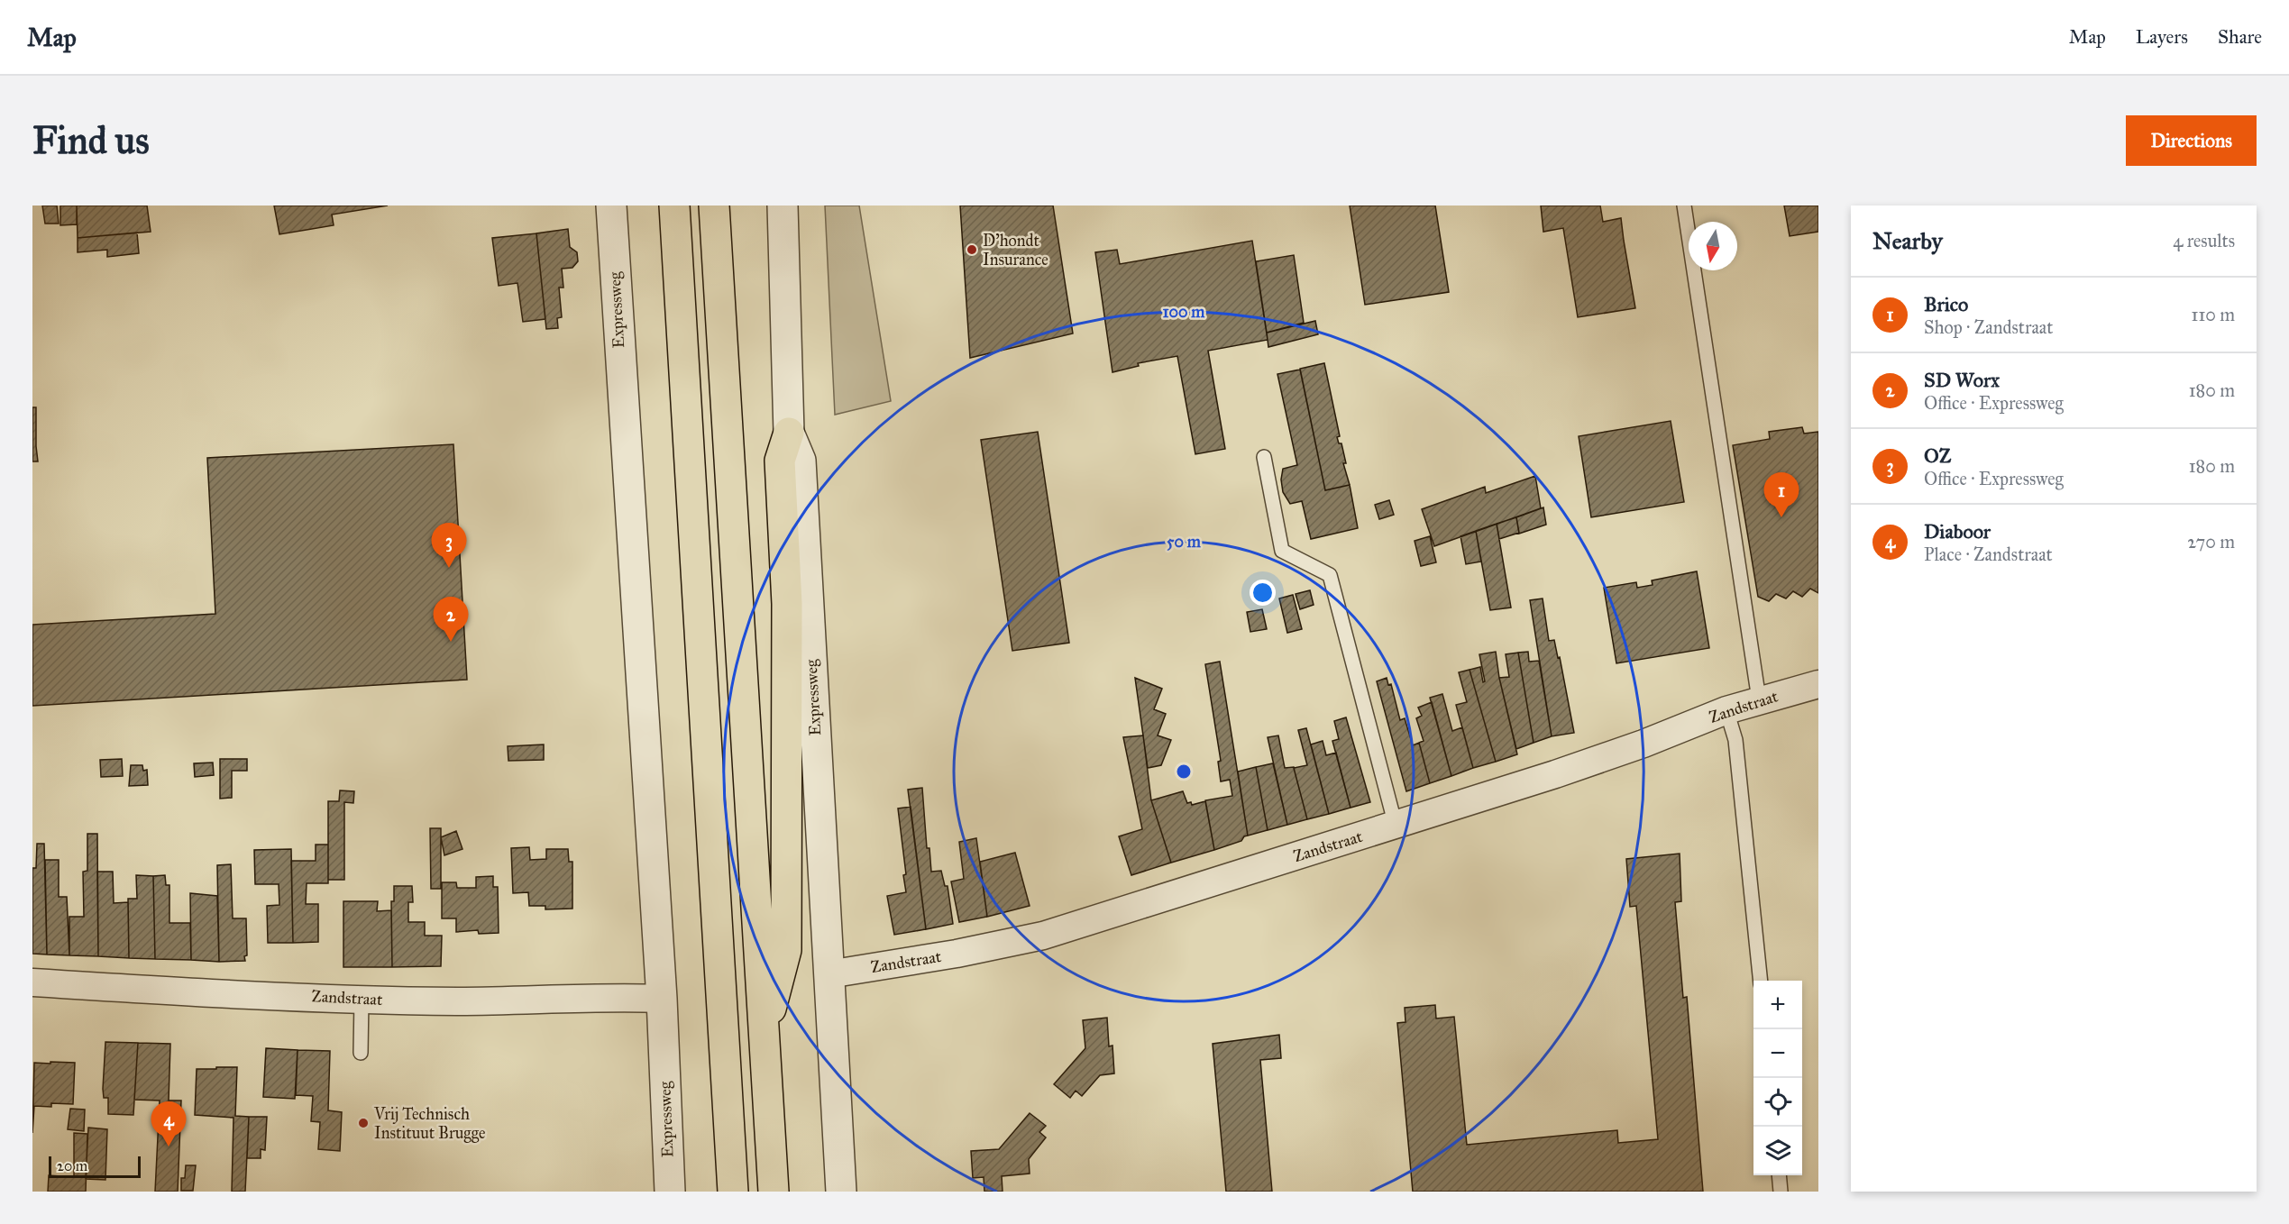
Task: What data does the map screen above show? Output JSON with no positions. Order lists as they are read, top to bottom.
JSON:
{
  "streets": {
    "street": ["Expressweg", "Zandstraat"]
  },
  "crossings": [
    ["Expressweg", "Zandstraat"]
  ],
  "places": ["D'hondt Insurance", "Vrij Technisch Instituut Brugge"],
  "scale_bar": "20 m",
  "north": "bottom",
  "page": {
    "header": "Map",
    "nav": ["Map", "Layers", "Share"],
    "buttons": "Directions",
    "title": "Find us",
    "heading": ["Nearby", "4 results"],
    "list": [
      {
        "mark": "1",
        "name": "Brico",
        "note": "Shop · Zandstraat",
        "value": "110 m"
      },
      {
        "mark": "2",
        "name": "SD Worx",
        "note": "Office · Expressweg",
        "value": "180 m"
      },
      {
        "mark": "3",
        "name": "OZ",
        "note": "Office · Expressweg",
        "value": "180 m"
      },
      {
        "mark": "4",
        "name": "Diaboor",
        "note": "Place · Zandstraat",
        "value": "270 m"
      }
    ],
    "pins": [
      "1",
      "3",
      "2",
      "4"
    ],
    "map_buttons": ["+", "−"],
    "scale": "20 m"
  },
  "rings": ["100 m", "50 m"]
}
